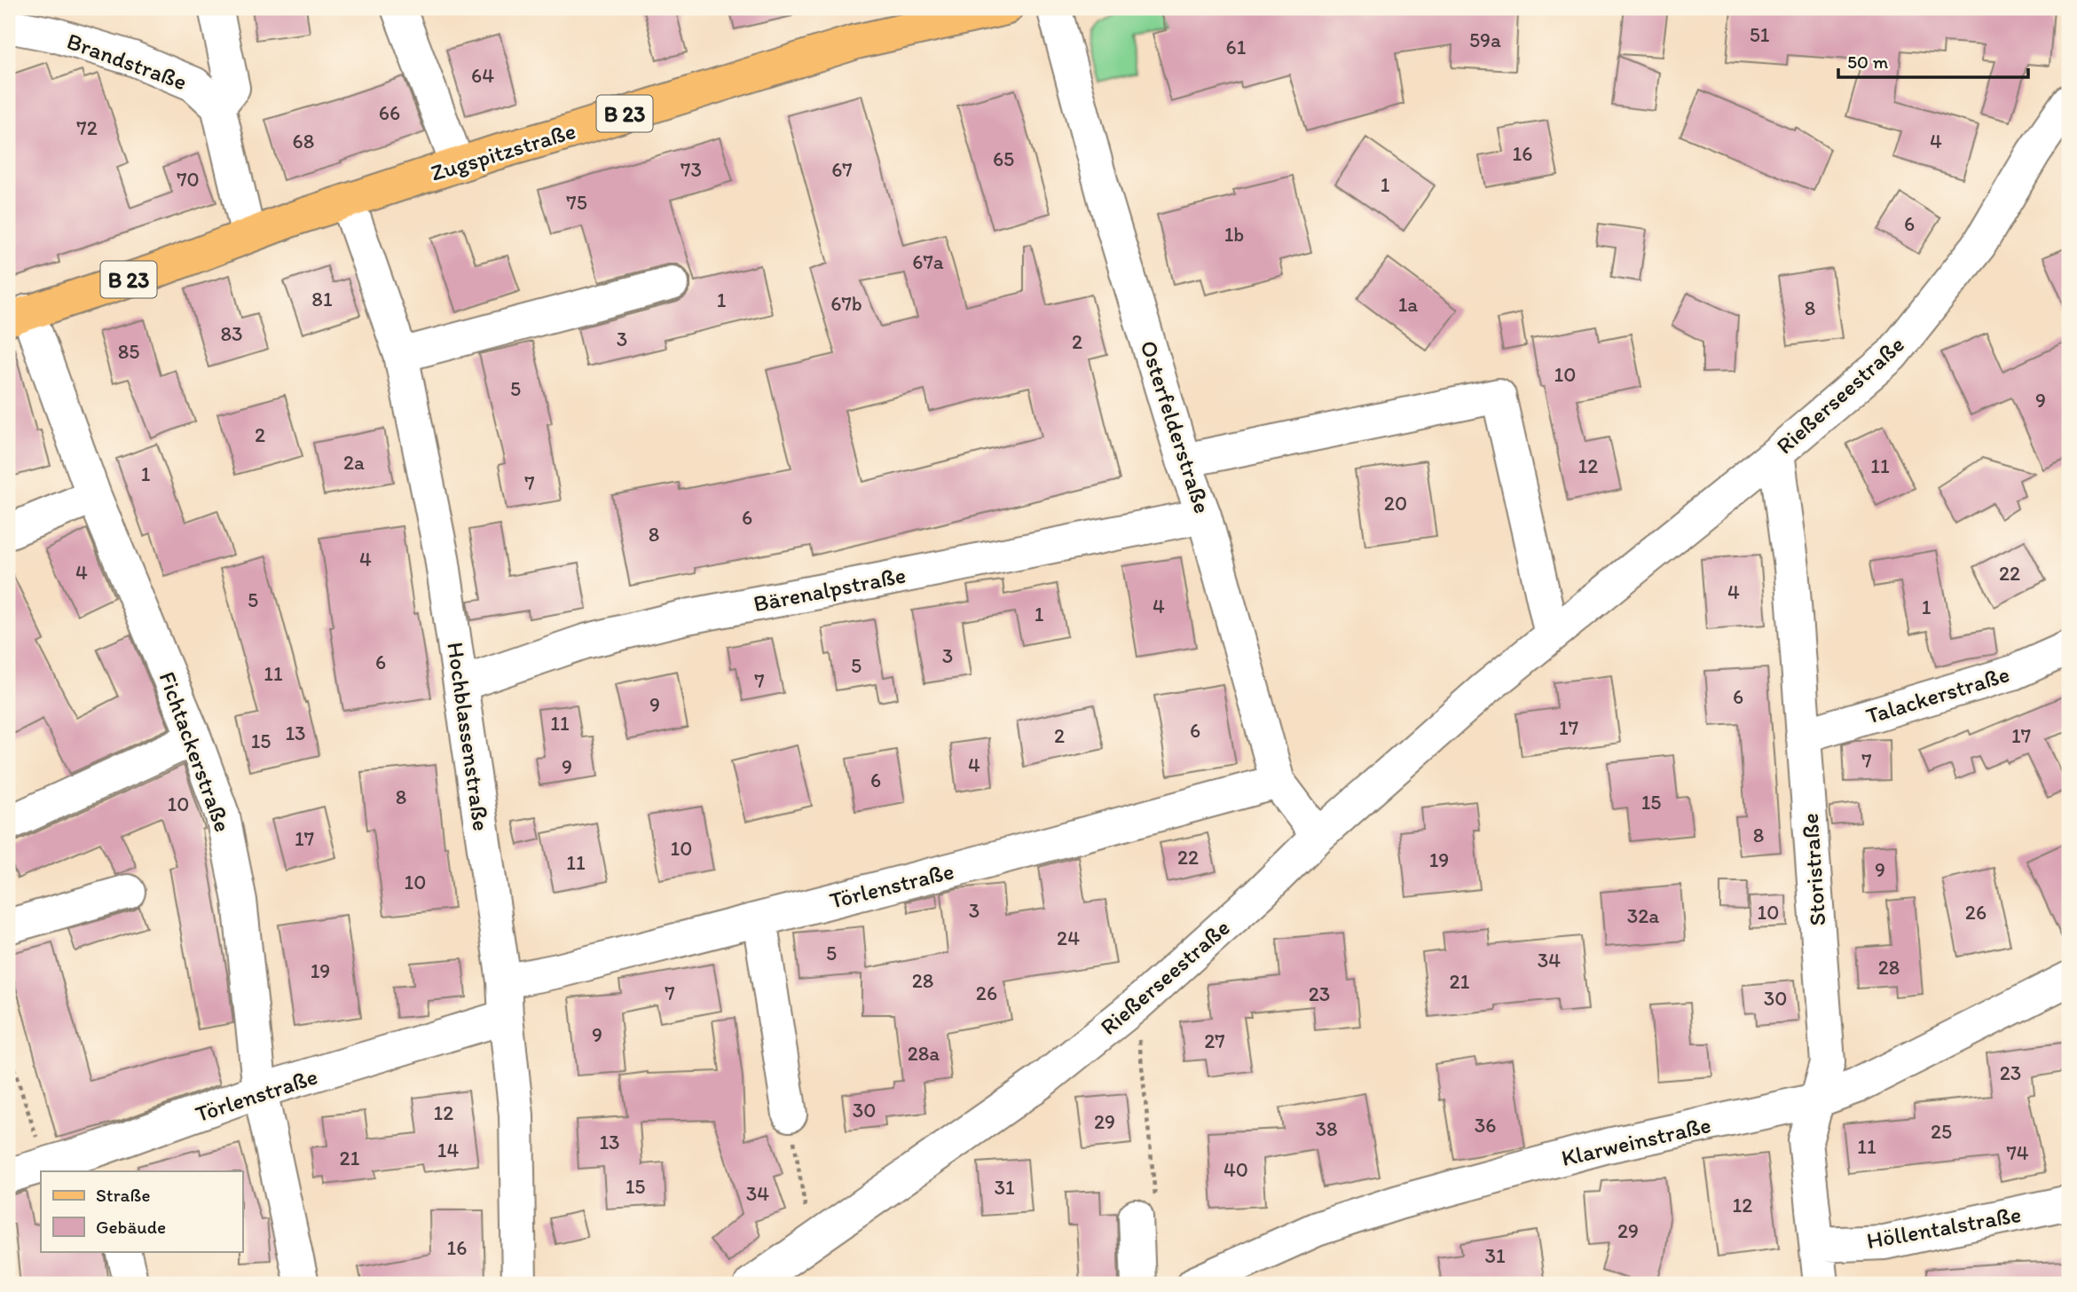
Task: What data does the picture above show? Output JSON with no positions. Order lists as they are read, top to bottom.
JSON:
{
  "streets": {
    "main road": ["B 23", "Zugspitzstraße"],
    "street": [
      "Brandstraße",
      "Rießerseestraße",
      "Osterfelderstraße",
      "Bärenalpstraße",
      "Talackerstraße",
      "Hochblassenstraße",
      "Fichtackerstraße",
      "Storistraße",
      "Törlenstraße",
      "Klarweinstraße",
      "Höllentalstraße"
    ]
  },
  "crossings": [
    ["Zugspitzstraße", "Hochblassenstraße"],
    ["Zugspitzstraße", "Fichtackerstraße"],
    ["Rießerseestraße", "Osterfelderstraße"],
    ["Rießerseestraße", "Storistraße"],
    ["Osterfelderstraße", "Bärenalpstraße"],
    ["Osterfelderstraße", "Törlenstraße"],
    ["Bärenalpstraße", "Hochblassenstraße"],
    ["Talackerstraße", "Storistraße"],
    ["Hochblassenstraße", "Törlenstraße"],
    ["Fichtackerstraße", "Törlenstraße"],
    ["Storistraße", "Klarweinstraße"],
    ["Storistraße", "Höllentalstraße"]
  ],
  "house_numbers": [
    "51",
    "59a",
    "61",
    "64",
    "66",
    "72",
    "68",
    "4",
    "16",
    "65",
    "73",
    "67",
    "70",
    "1",
    "75",
    "6",
    "1b",
    "67a",
    "81",
    "1",
    "67b",
    "1a",
    "8",
    "83",
    "3",
    "2",
    "85",
    "10",
    "5",
    "9",
    "2",
    "2a",
    "12",
    "11",
    "1",
    "7",
    "20",
    "6",
    "8",
    "4",
    "4",
    "22",
    "4",
    "5",
    "4",
    "1",
    "1",
    "3",
    "6",
    "5",
    "11",
    "7",
    "6",
    "9",
    "11",
    "17",
    "6",
    "13",
    "2",
    "17",
    "15",
    "7",
    "4",
    "9",
    "6",
    "8",
    "15",
    "10",
    "8",
    "17",
    "10",
    "22",
    "19",
    "11",
    "9",
    "10",
    "3",
    "10",
    "26",
    "32a",
    "24",
    "5",
    "34",
    "28",
    "19",
    "28",
    "21",
    "7",
    "26",
    "23",
    "30",
    "9",
    "27",
    "28a",
    "23",
    "30",
    "12",
    "29",
    "36",
    "38",
    "25",
    "13",
    "11",
    "14",
    "74",
    "21",
    "40",
    "15",
    "31",
    "34",
    "12",
    "29",
    "16",
    "31"
  ],
  "legend": ["Straße", "Gebäude"],
  "scale_bar": "50 m"
}
